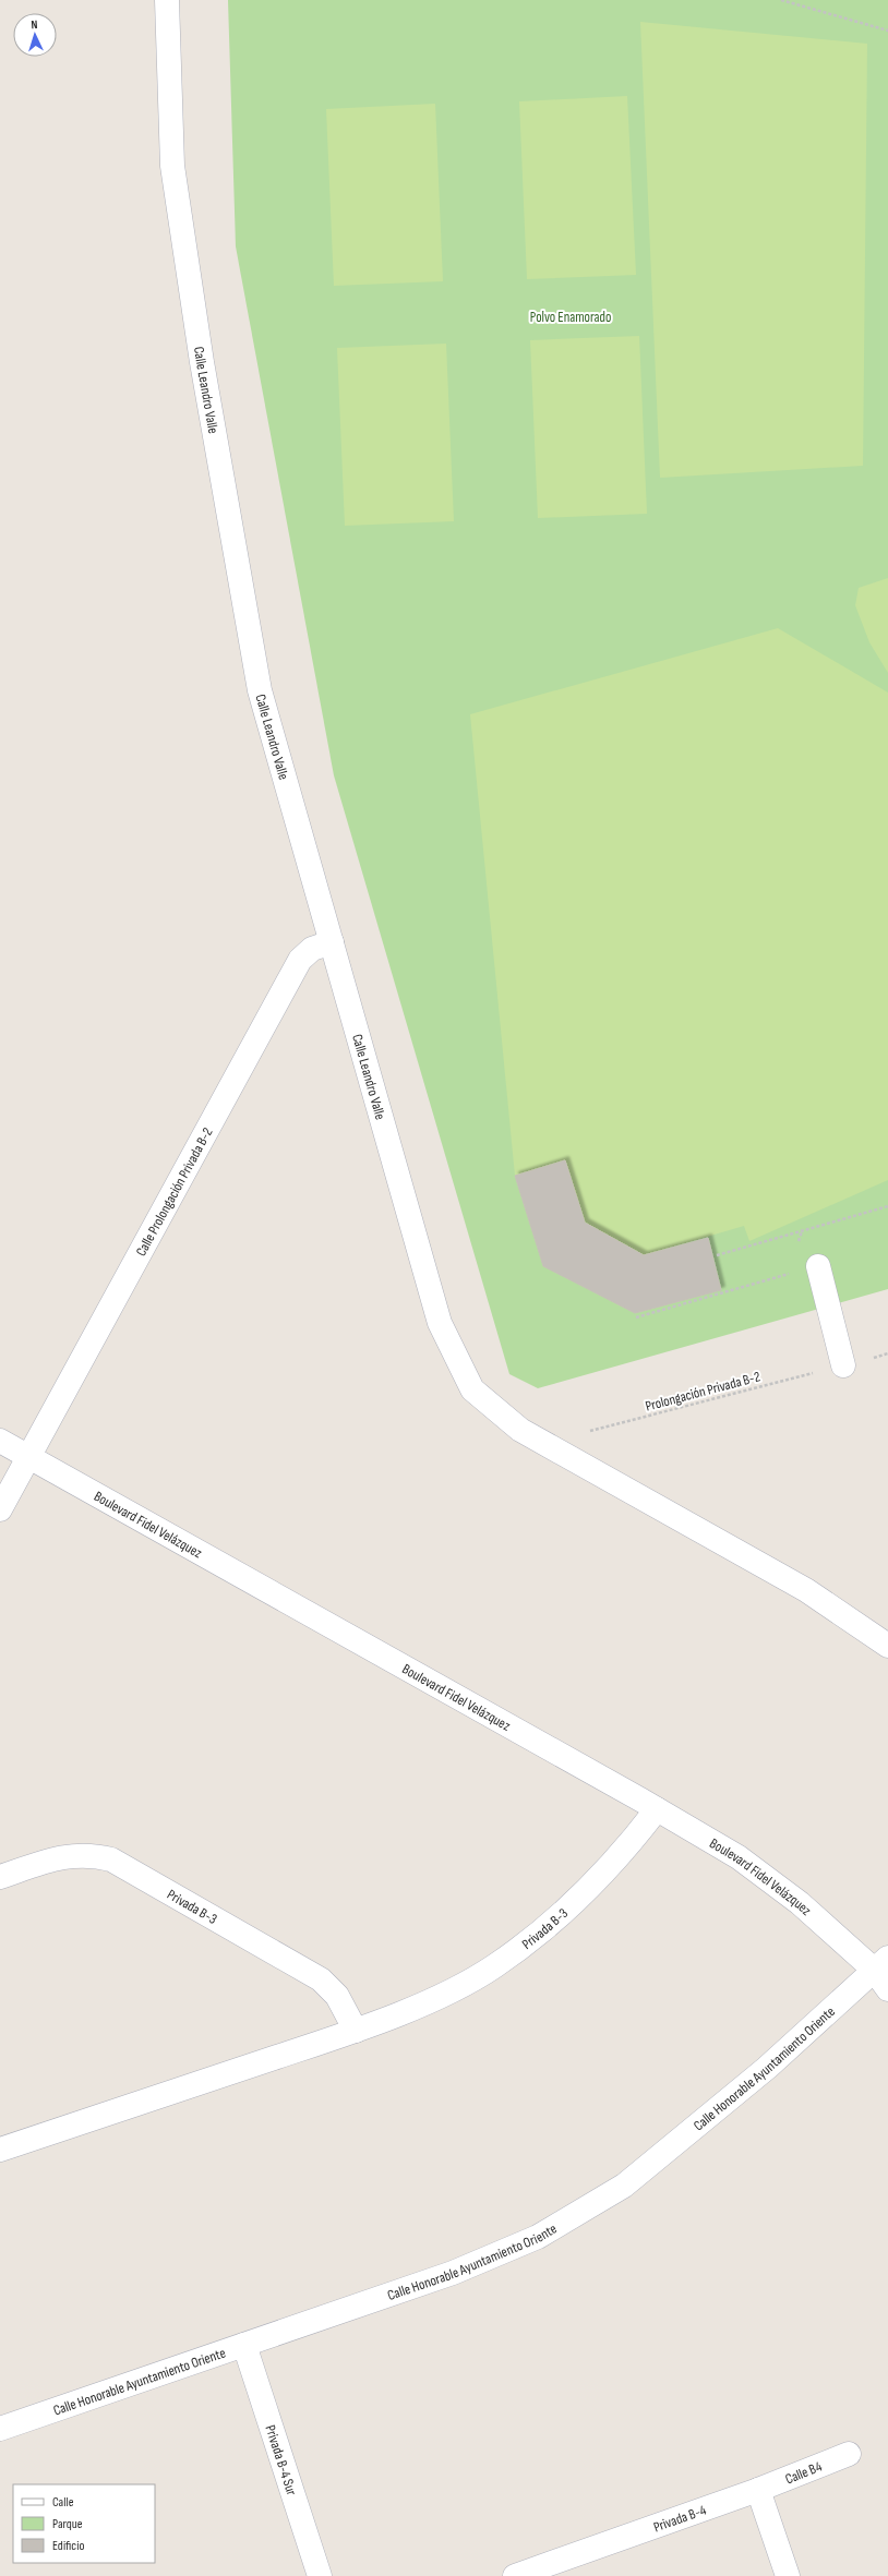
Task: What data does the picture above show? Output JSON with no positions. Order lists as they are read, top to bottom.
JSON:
{
  "streets": {
    "street": [
      "Calle Leandro Valle",
      "Calle Prolongación Privada B-2",
      "Boulevard Fidel Velázquez",
      "Privada B-3",
      "Calle Honorable Ayuntamiento Oriente",
      "Privada B-4 Sur",
      "Calle B4",
      "Privada B-4"
    ],
    "path": ["Prolongación Privada B-2"]
  },
  "crossings": [
    ["Calle Leandro Valle", "Calle Prolongación Privada B-2"],
    ["Calle Prolongación Privada B-2", "Boulevard Fidel Velázquez"],
    ["Boulevard Fidel Velázquez", "Privada B-3"],
    ["Boulevard Fidel Velázquez", "Calle Honorable Ayuntamiento Oriente"],
    ["Calle Honorable Ayuntamiento Oriente", "Privada B-4 Sur"],
    ["Calle B4", "Privada B-4"]
  ],
  "parks": ["Polvo Enamorado"],
  "legend": ["Calle", "Parque", "Edificio"],
  "north": "top"
}
